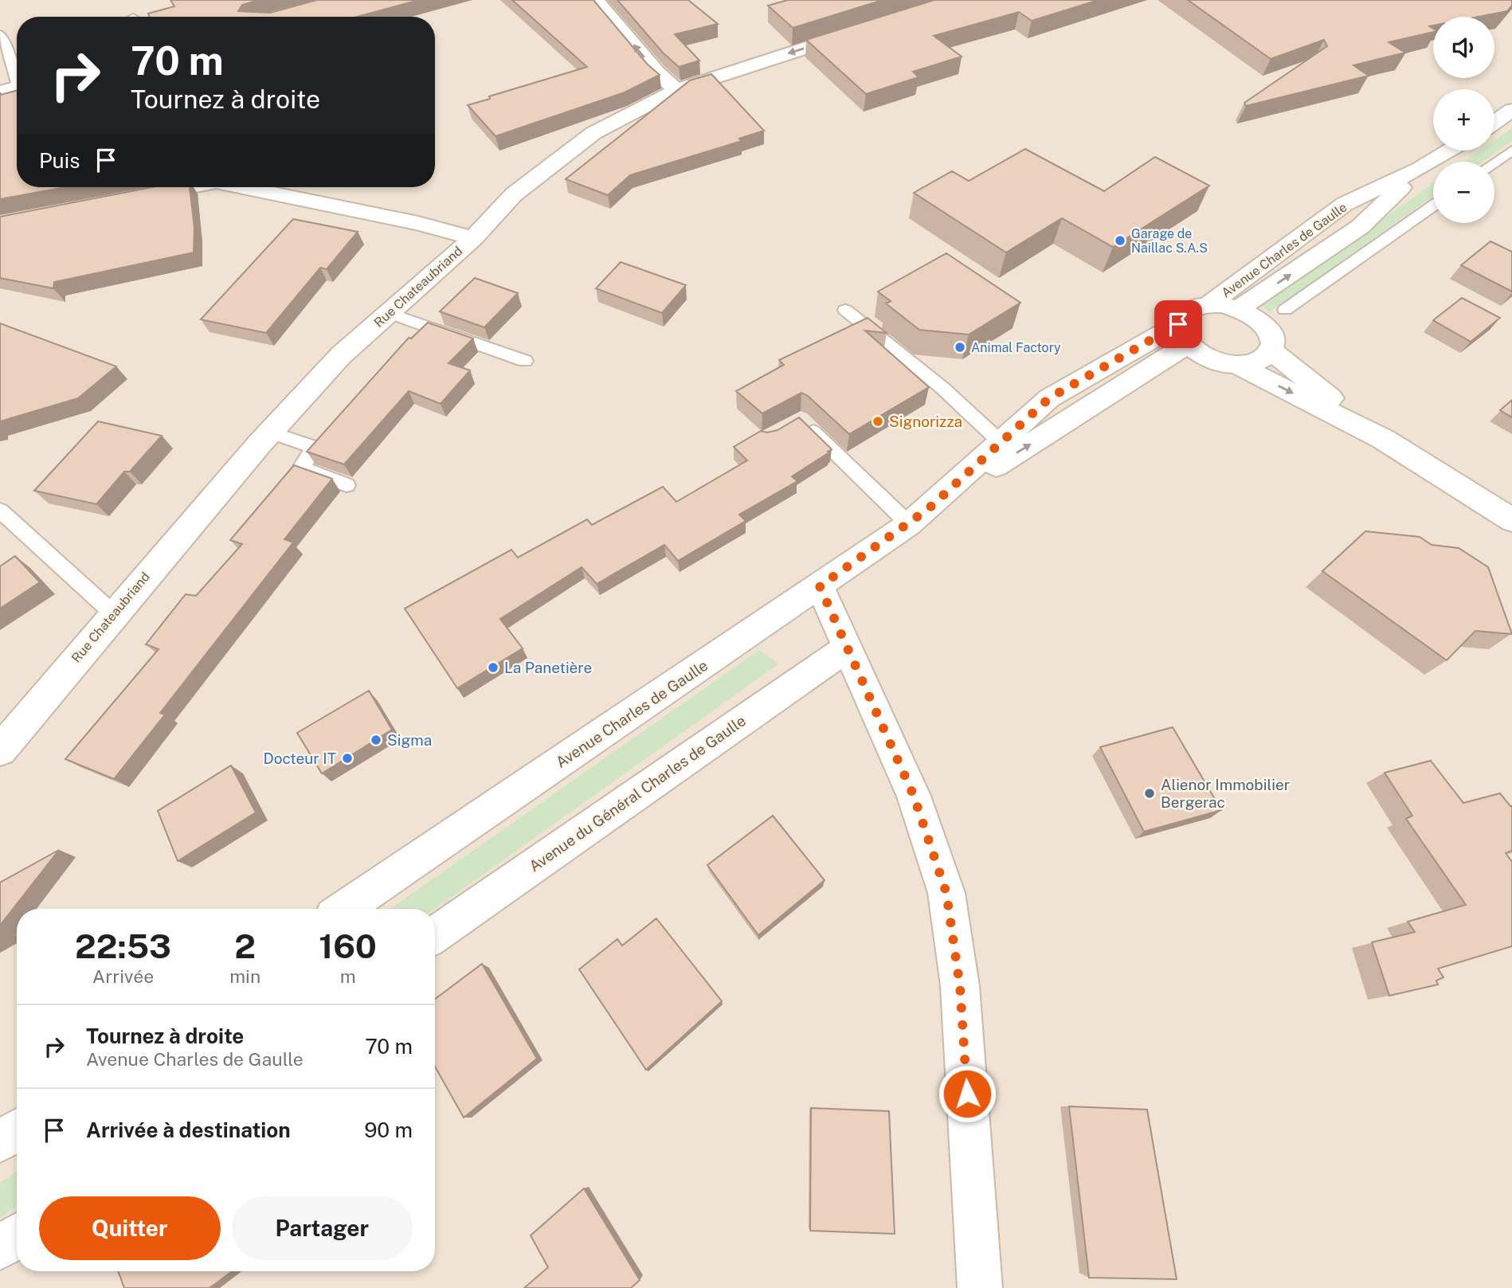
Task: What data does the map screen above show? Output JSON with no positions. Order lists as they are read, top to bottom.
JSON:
{
  "streets": {
    "main road": ["Avenue Charles de Gaulle", "Rue Chateaubriand", "Avenue du Général Charles de Gaulle"]
  },
  "places": [
    "Garage de Naillac S.A.S",
    "Animal Factory",
    "Signorizza",
    "La Panetière",
    "Sigma",
    "Docteur IT",
    "Alienor Immobilier Bergerac"
  ],
  "page": {
    "map_buttons": ["+", "−"],
    "turn": ["70 m", "Tournez à droite"],
    "then": "Puis",
    "eta": [
      "22:53",
      "Arrivée",
      "2",
      "min",
      "160",
      "m"
    ],
    "list": [
      {
        "name": "Tournez à droite",
        "note": "Avenue Charles de Gaulle",
        "value": "70 m"
      },
      {
        "name": "Arrivée à destination",
        "value": "90 m"
      }
    ],
    "buttons": ["Quitter", "Partager"]
  }
}
